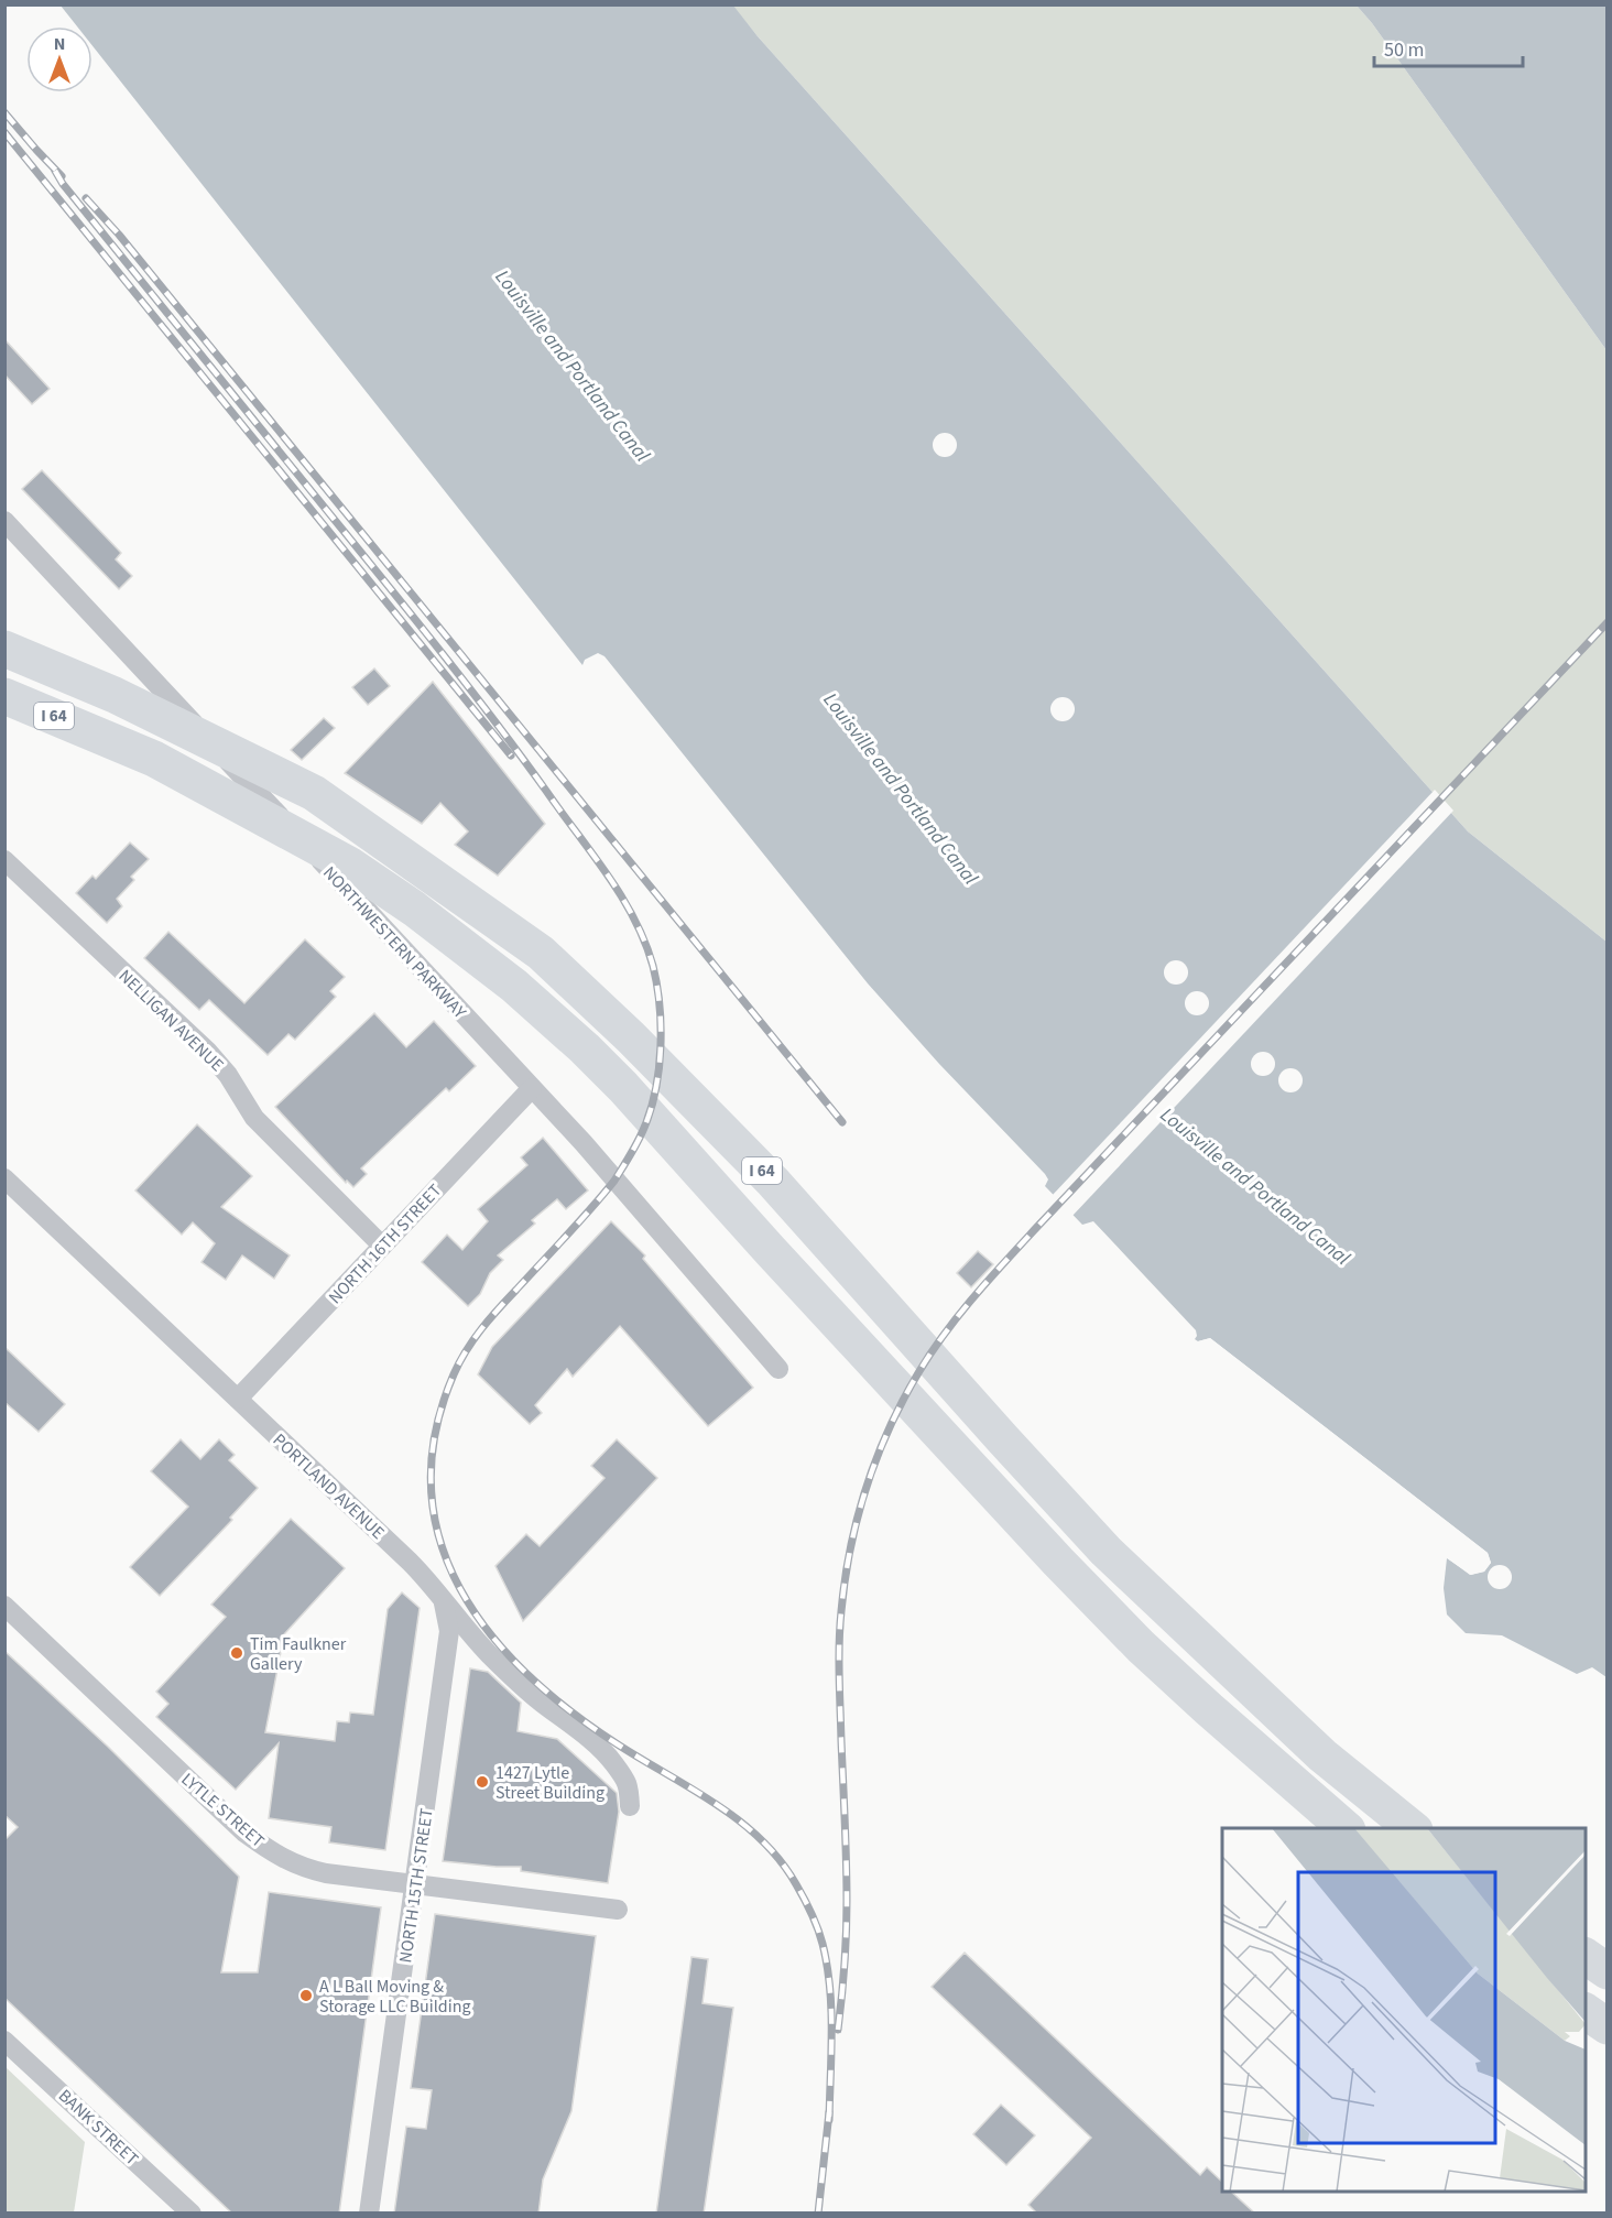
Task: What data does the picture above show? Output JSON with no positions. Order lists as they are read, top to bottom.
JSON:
{
  "streets": {
    "highway": ["I 64"],
    "street": [
      "NORTHWESTERN PARKWAY",
      "NELLIGAN AVENUE",
      "NORTH 16TH STREET",
      "PORTLAND AVENUE",
      "LYTLE STREET",
      "NORTH 15TH STREET",
      "BANK STREET"
    ]
  },
  "crossings": [
    ["NORTHWESTERN PARKWAY", "NORTH 16TH STREET"],
    ["NELLIGAN AVENUE", "NORTH 16TH STREET"],
    ["NORTH 16TH STREET", "PORTLAND AVENUE"],
    ["PORTLAND AVENUE", "NORTH 15TH STREET"],
    ["LYTLE STREET", "NORTH 15TH STREET"]
  ],
  "water": ["Louisville and Portland Canal"],
  "places": ["Tim Faulkner Gallery", "1427 Lytle Street Building", "A L Ball Moving & Storage LLC Building"],
  "scale_bar": "50 m",
  "north": "top"
}
